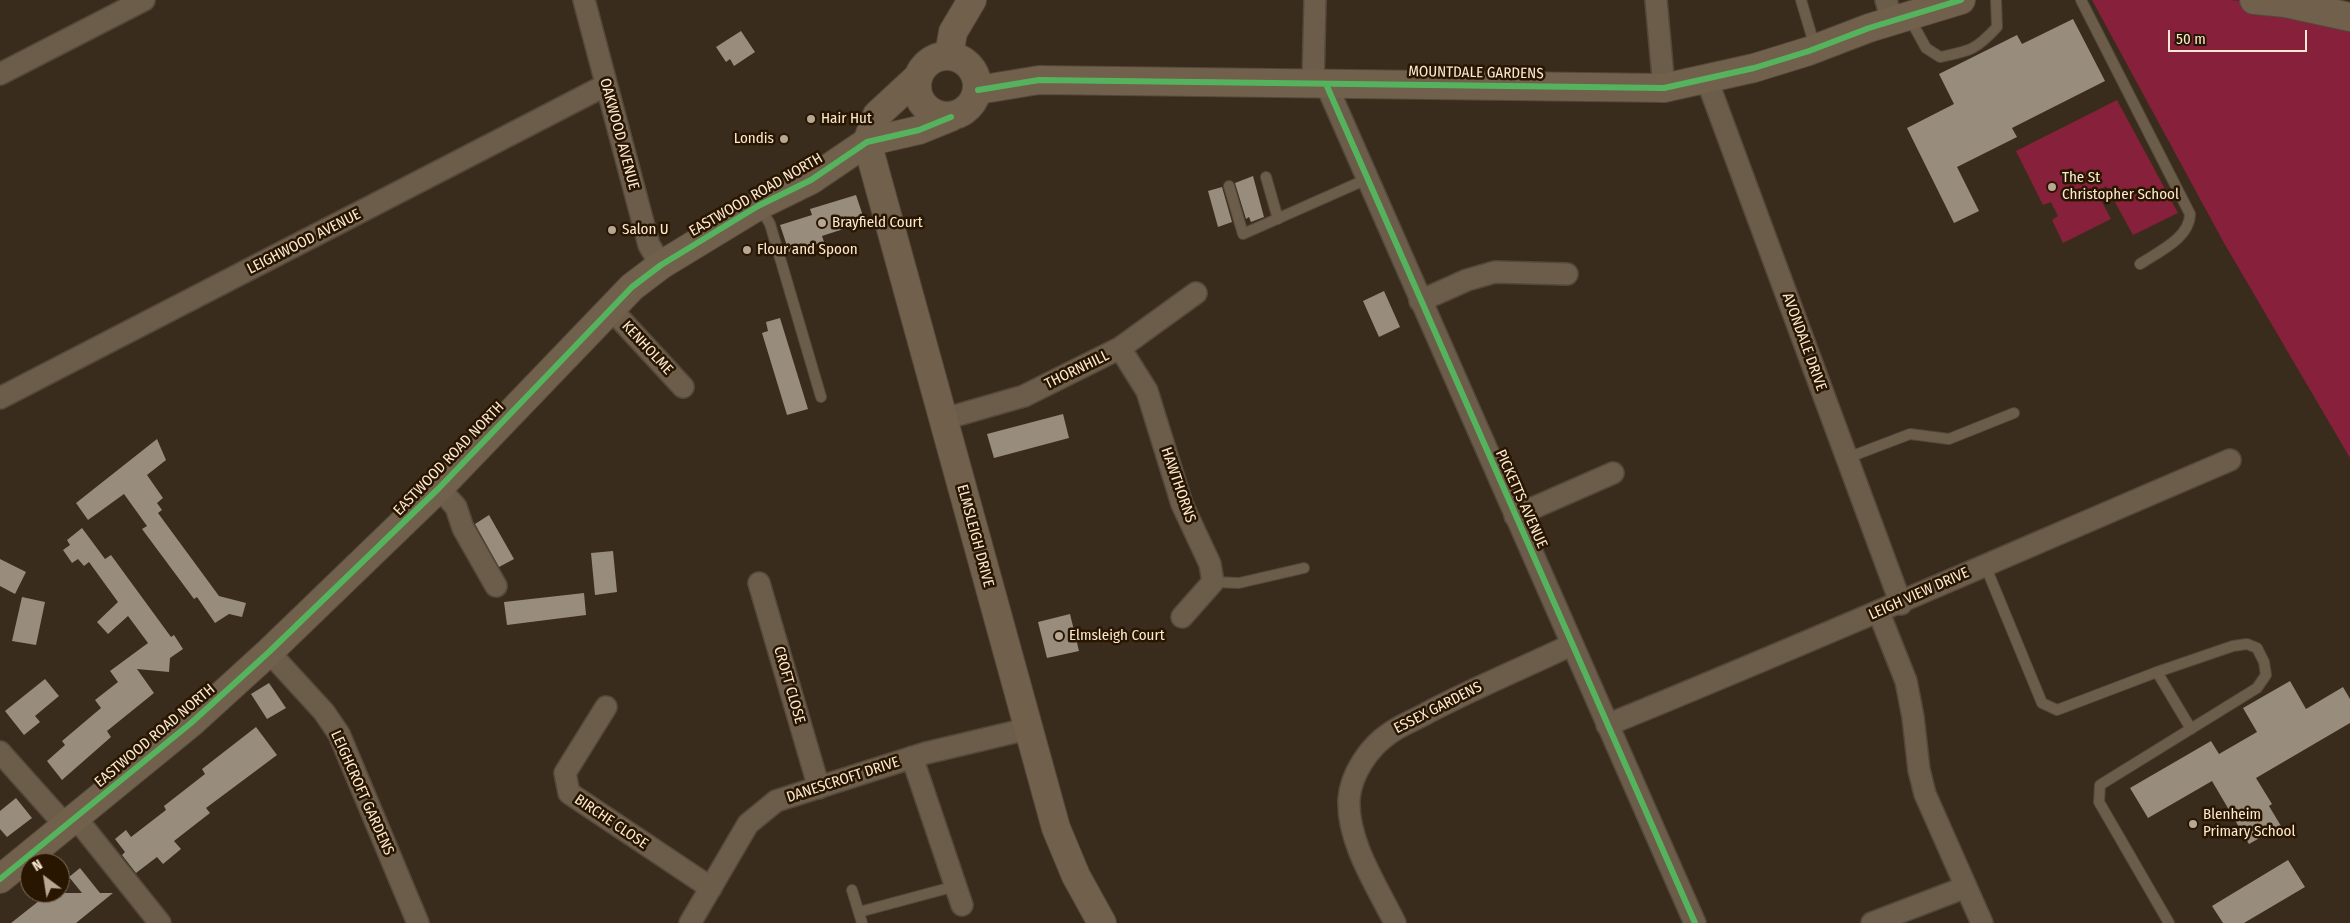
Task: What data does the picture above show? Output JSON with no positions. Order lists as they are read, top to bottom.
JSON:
{
  "streets": {
    "street": [
      "MOUNTDALE GARDENS",
      "OAKWOOD AVENUE",
      "EASTWOOD ROAD NORTH",
      "LEIGHWOOD AVENUE",
      "AVONDALE DRIVE",
      "KENHOLME",
      "THORNHILL",
      "HAWTHORNS",
      "PICKETTS AVENUE",
      "ELMSLEIGH DRIVE",
      "LEIGH VIEW DRIVE",
      "CROFT CLOSE",
      "ESSEX GARDENS",
      "DANESCROFT DRIVE",
      "LEIGHCROFT GARDENS",
      "BIRCHE CLOSE"
    ]
  },
  "crossings": [
    ["MOUNTDALE GARDENS", "EASTWOOD ROAD NORTH"],
    ["MOUNTDALE GARDENS", "AVONDALE DRIVE"],
    ["MOUNTDALE GARDENS", "PICKETTS AVENUE"],
    ["OAKWOOD AVENUE", "EASTWOOD ROAD NORTH"],
    ["OAKWOOD AVENUE", "LEIGHWOOD AVENUE"],
    ["EASTWOOD ROAD NORTH", "KENHOLME"],
    ["EASTWOOD ROAD NORTH", "ELMSLEIGH DRIVE"],
    ["EASTWOOD ROAD NORTH", "LEIGHCROFT GARDENS"],
    ["AVONDALE DRIVE", "LEIGH VIEW DRIVE"],
    ["THORNHILL", "HAWTHORNS"],
    ["THORNHILL", "ELMSLEIGH DRIVE"],
    ["PICKETTS AVENUE", "LEIGH VIEW DRIVE"],
    ["PICKETTS AVENUE", "ESSEX GARDENS"],
    ["ELMSLEIGH DRIVE", "DANESCROFT DRIVE"],
    ["CROFT CLOSE", "DANESCROFT DRIVE"],
    ["DANESCROFT DRIVE", "BIRCHE CLOSE"]
  ],
  "places": [
    "Hair Hut",
    "Londis",
    "The St Christopher School",
    "Brayfield Court",
    "Salon U",
    "Flour and Spoon",
    "Elmsleigh Court",
    "Blenheim Primary School"
  ],
  "scale_bar": "50 m",
  "north": "top left"
}
